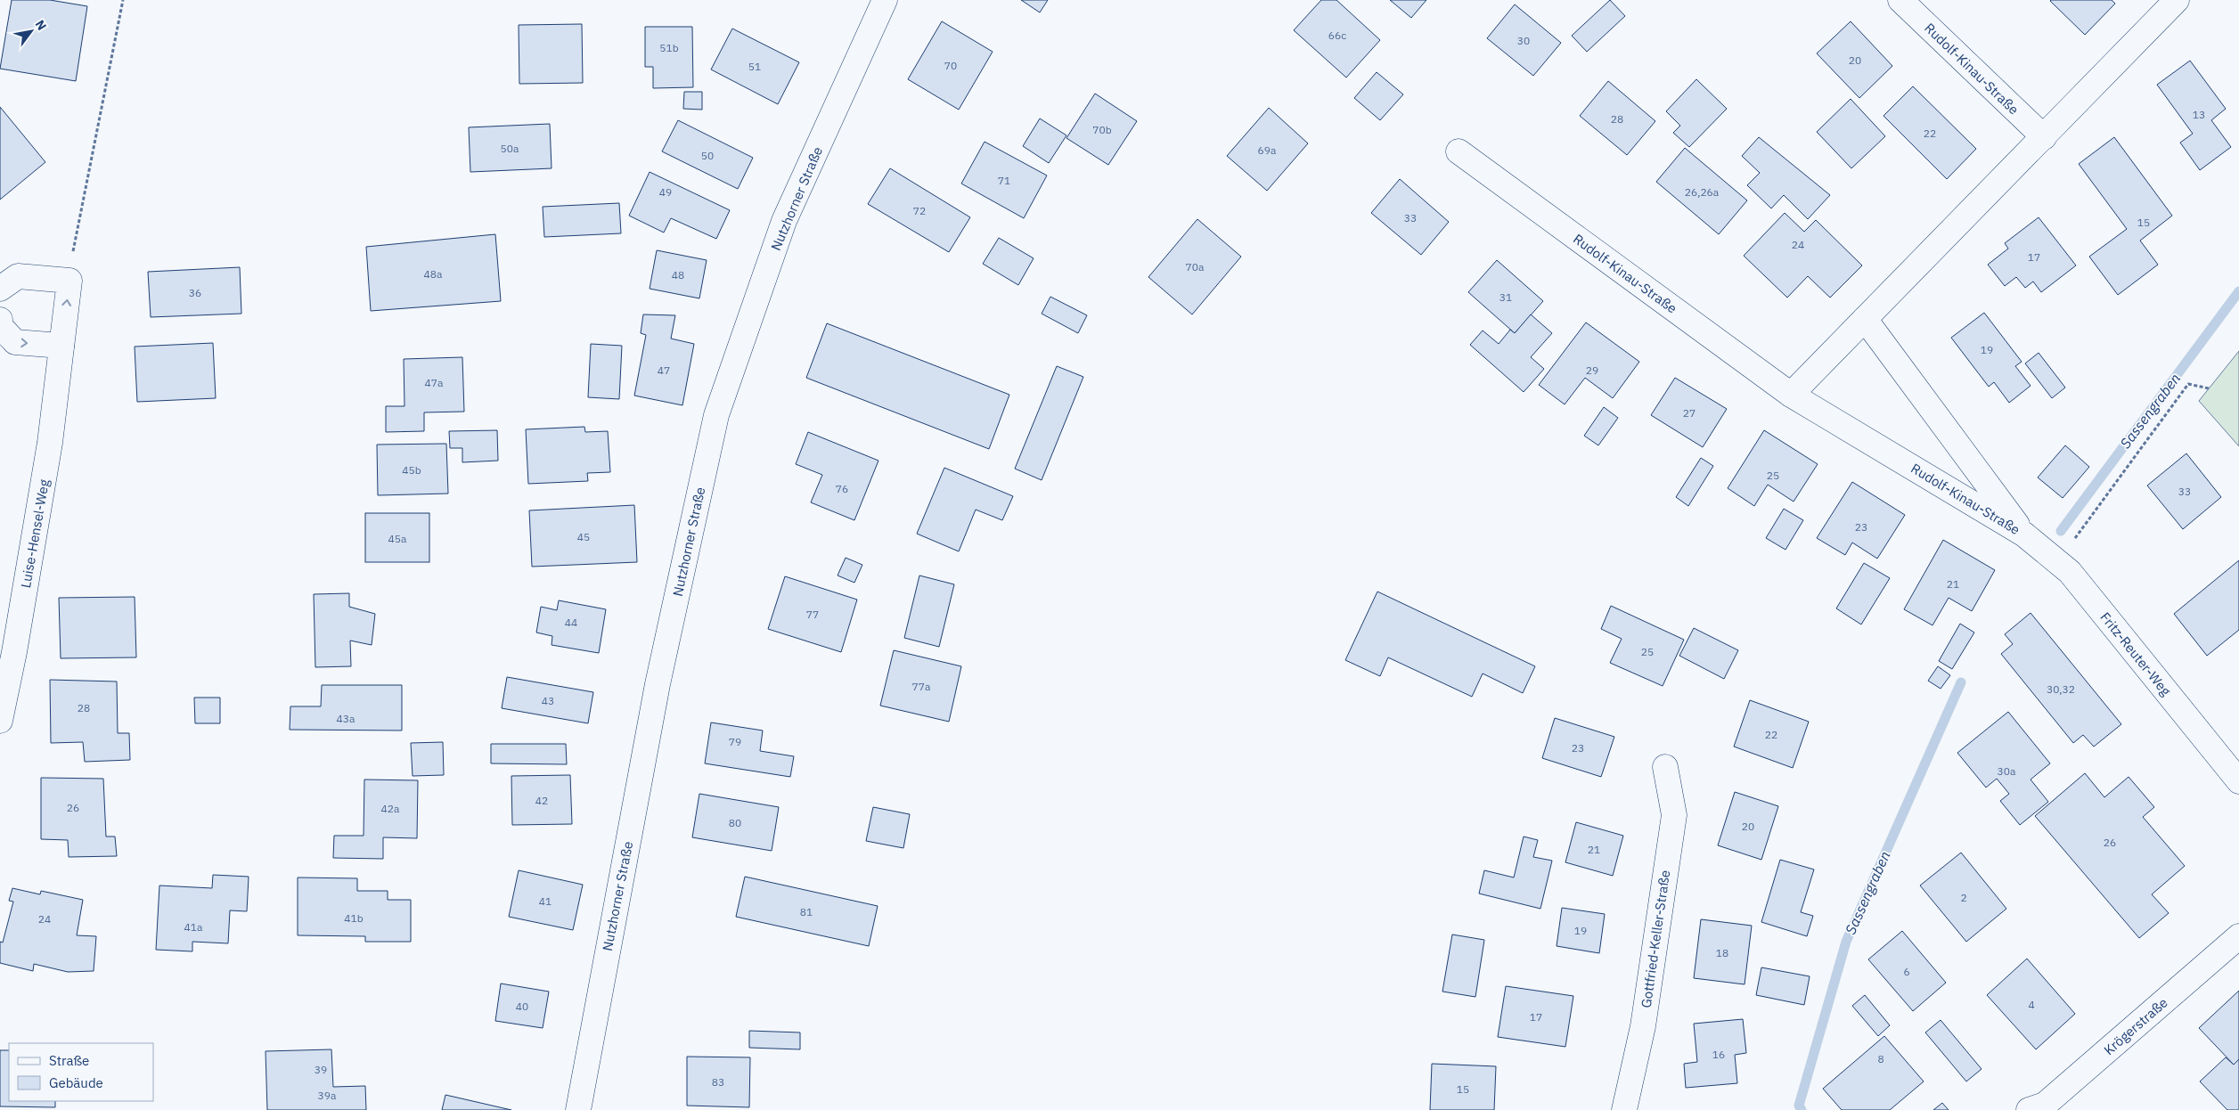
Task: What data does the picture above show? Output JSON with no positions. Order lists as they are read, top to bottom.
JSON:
{
  "streets": {
    "street": [
      "Rudolf-Kinau-Straße",
      "Nutzhorner Straße",
      "Luise-Hensel-Weg",
      "Fritz-Reuter-Weg",
      "Gottfried-Keller-Straße",
      "Krögerstraße"
    ]
  },
  "crossings": [
    ["Rudolf-Kinau-Straße", "Fritz-Reuter-Weg"]
  ],
  "water": ["Sassengraben"],
  "house_numbers": [
    "66c",
    "30",
    "51b",
    "20",
    "70",
    "51",
    "13",
    "28",
    "70b",
    "22",
    "50a",
    "69a",
    "50",
    "71",
    "49",
    "26,26a",
    "72",
    "33",
    "15",
    "24",
    "17",
    "70a",
    "48a",
    "48",
    "36",
    "31",
    "19",
    "47",
    "29",
    "47a",
    "27",
    "45b",
    "25",
    "76",
    "33",
    "23",
    "45",
    "45a",
    "21",
    "77",
    "44",
    "25",
    "77a",
    "30,32",
    "43",
    "28",
    "43a",
    "22",
    "79",
    "23",
    "30a",
    "42",
    "26",
    "42a",
    "80",
    "20",
    "26",
    "21",
    "2",
    "41",
    "81",
    "41b",
    "24",
    "41a",
    "19",
    "18",
    "6",
    "4",
    "40",
    "17",
    "16",
    "8",
    "39",
    "83",
    "15",
    "39a"
  ],
  "legend": ["Straße", "Gebäude"],
  "north": "top right"
}
